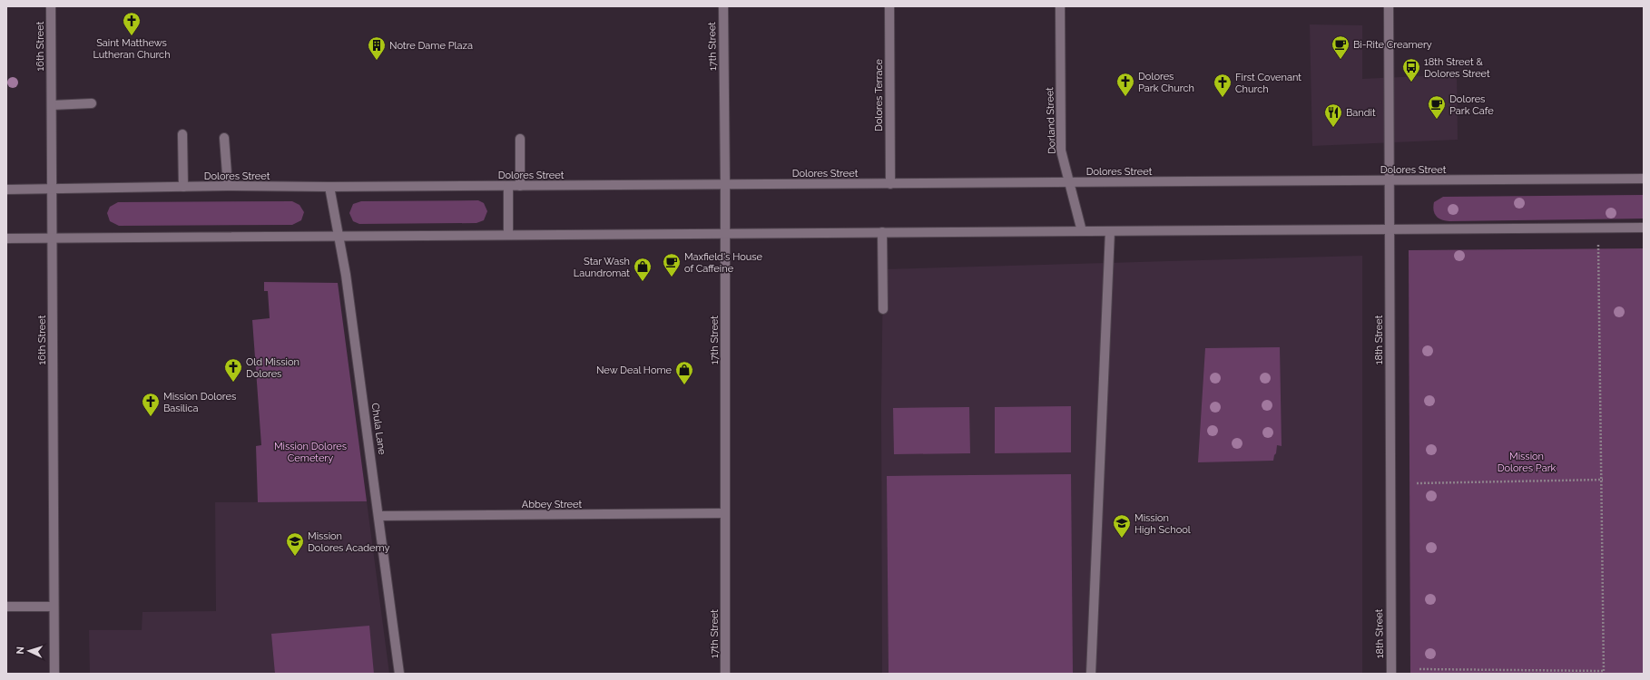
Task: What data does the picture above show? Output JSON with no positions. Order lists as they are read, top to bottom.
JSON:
{
  "streets": {
    "main road": [
      "16th Street",
      "17th Street",
      "Dolores Terrace",
      "Dorland Street",
      "Dolores Street",
      "18th Street",
      "Chula Lane",
      "Abbey Street"
    ]
  },
  "crossings": [
    ["16th Street", "Dolores Street"],
    ["17th Street", "Dolores Street"],
    ["17th Street", "Abbey Street"],
    ["Dolores Terrace", "Dolores Street"],
    ["Dorland Street", "Dolores Street"],
    ["Dolores Street", "18th Street"],
    ["Dolores Street", "Chula Lane"],
    ["Chula Lane", "Abbey Street"]
  ],
  "parks": ["Mission Dolores Cemetery", "Mission Dolores Park"],
  "places": {
    "church": [
      "Saint Matthews Lutheran Church",
      "Dolores Park Church",
      "First Covenant Church",
      "Old Mission Dolores",
      "Mission Dolores Basilica"
    ],
    "cafe": ["Bi-Rite Creamery", "Dolores Park Cafe", "Maxfield's House of Caffeine"],
    "building": ["Notre Dame Plaza"],
    "bus stop": ["18th Street & Dolores Street"],
    "restaurant": ["Bandit"],
    "shop": ["Star Wash Laundromat", "New Deal Home"],
    "school or university": ["Mission High School", "Mission Dolores Academy"]
  },
  "north": "left"
}
